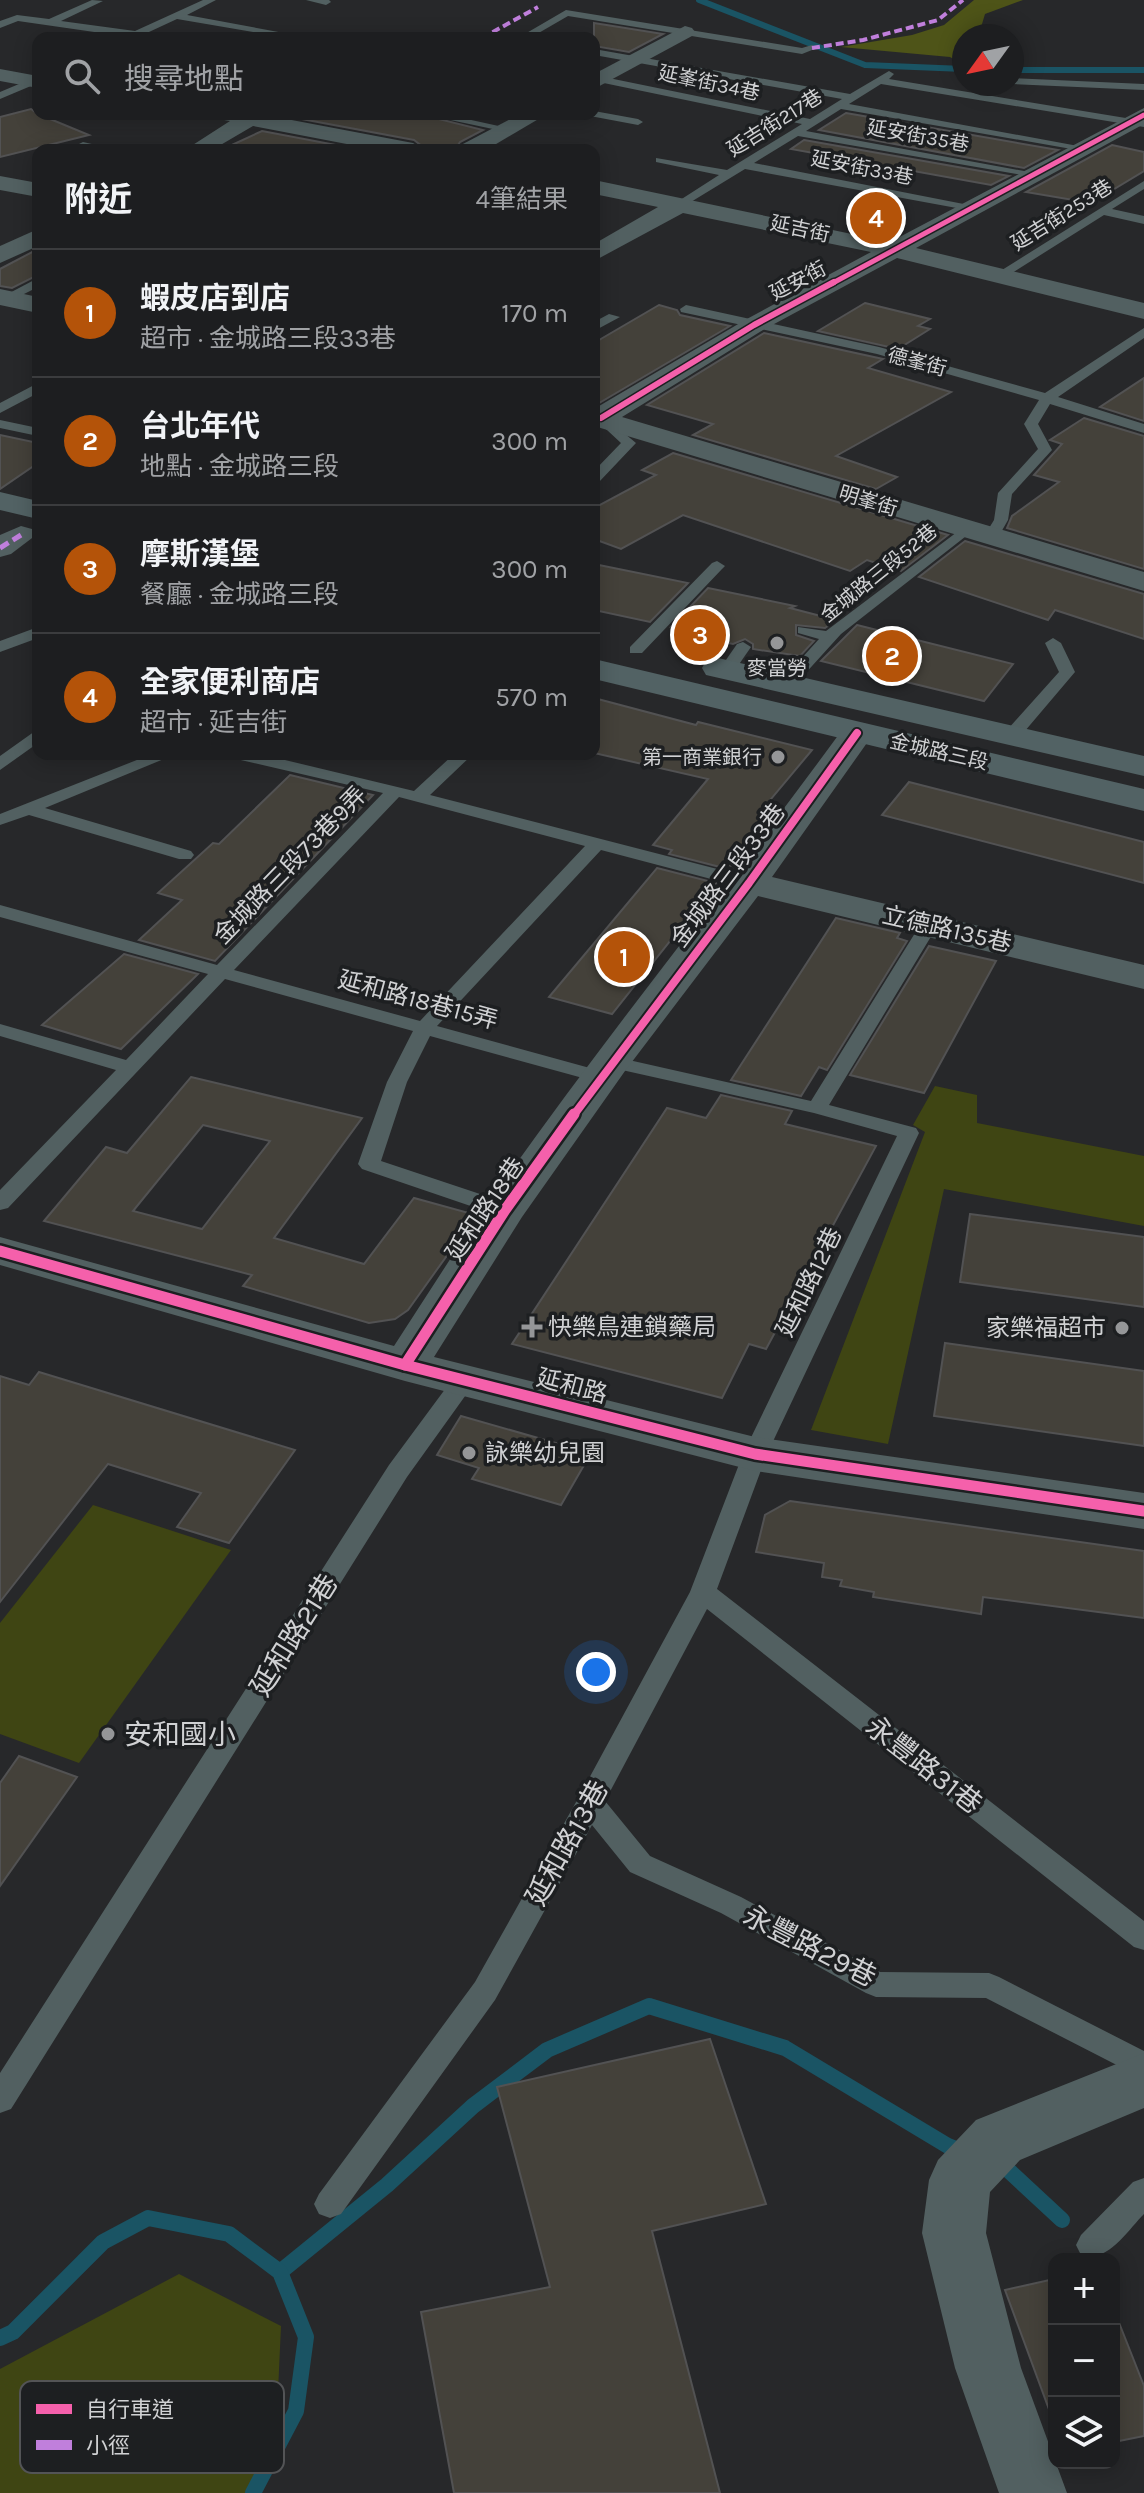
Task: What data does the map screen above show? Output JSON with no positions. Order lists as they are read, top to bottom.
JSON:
{
  "streets": {
    "main road": ["金城路三段"],
    "street": [
      "延吉街",
      "延安街",
      "明峯街",
      "金城路三段33巷",
      "立德路135巷",
      "延和路18巷",
      "延和路"
    ],
    "lane": [
      "延峯街34巷",
      "延吉街217巷",
      "延安街35巷",
      "延安街33巷",
      "延吉街253巷",
      "德峯街",
      "金城路三段52巷",
      "金城路三段73巷9弄",
      "延和路18巷15弄",
      "延和路12巷",
      "延和路21巷",
      "永豐路31巷",
      "延和路13巷",
      "永豐路29巷"
    ]
  },
  "crossings": [
    ["延峯街34巷", "延吉街217巷"],
    ["延吉街217巷", "延安街35巷"],
    ["延吉街217巷", "延安街33巷"],
    ["延吉街217巷", "延吉街"],
    ["延安街35巷", "延安街"],
    ["延安街33巷", "延安街"],
    ["延吉街253巷", "延吉街"],
    ["延吉街", "延安街"],
    ["延安街", "德峯街"],
    ["明峯街", "金城路三段52巷"],
    ["金城路三段52巷", "金城路三段"],
    ["金城路三段", "金城路三段33巷"],
    ["金城路三段73巷9弄", "延和路18巷15弄"],
    ["金城路三段33巷", "立德路135巷"],
    ["金城路三段33巷", "延和路18巷15弄"],
    ["金城路三段33巷", "延和路18巷"],
    ["延和路18巷15弄", "延和路18巷"],
    ["延和路18巷15弄", "延和路12巷"],
    ["延和路18巷", "延和路"],
    ["延和路12巷", "延和路"],
    ["延和路12巷", "延和路13巷"],
    ["延和路", "延和路21巷"],
    ["延和路", "延和路13巷"],
    ["永豐路31巷", "延和路13巷"],
    ["延和路13巷", "永豐路29巷"]
  ],
  "places": {
    "other": [
      "麥當勞",
      "第一商業銀行",
      "家樂福超市",
      "詠樂幼兒園",
      "安和國小"
    ],
    "health": ["快樂鳥連鎖藥局"]
  },
  "legend": ["自行車道", "小徑"],
  "north": "bottom left",
  "page": {
    "search": "搜尋地點",
    "heading": ["附近", "4筆結果"],
    "pins": [
      "4",
      "3",
      "2",
      "1"
    ],
    "list": [
      {
        "mark": "1",
        "name": "蝦皮店到店",
        "note": "超市 · 金城路三段33巷",
        "value": "170 m"
      },
      {
        "mark": "2",
        "name": "台北年代",
        "note": "地點 · 金城路三段",
        "value": "300 m"
      },
      {
        "mark": "3",
        "name": "摩斯漢堡",
        "note": "餐廳 · 金城路三段",
        "value": "300 m"
      },
      {
        "mark": "4",
        "name": "全家便利商店",
        "note": "超市 · 延吉街",
        "value": "570 m"
      }
    ],
    "map_buttons": ["+", "−"]
  }
}
